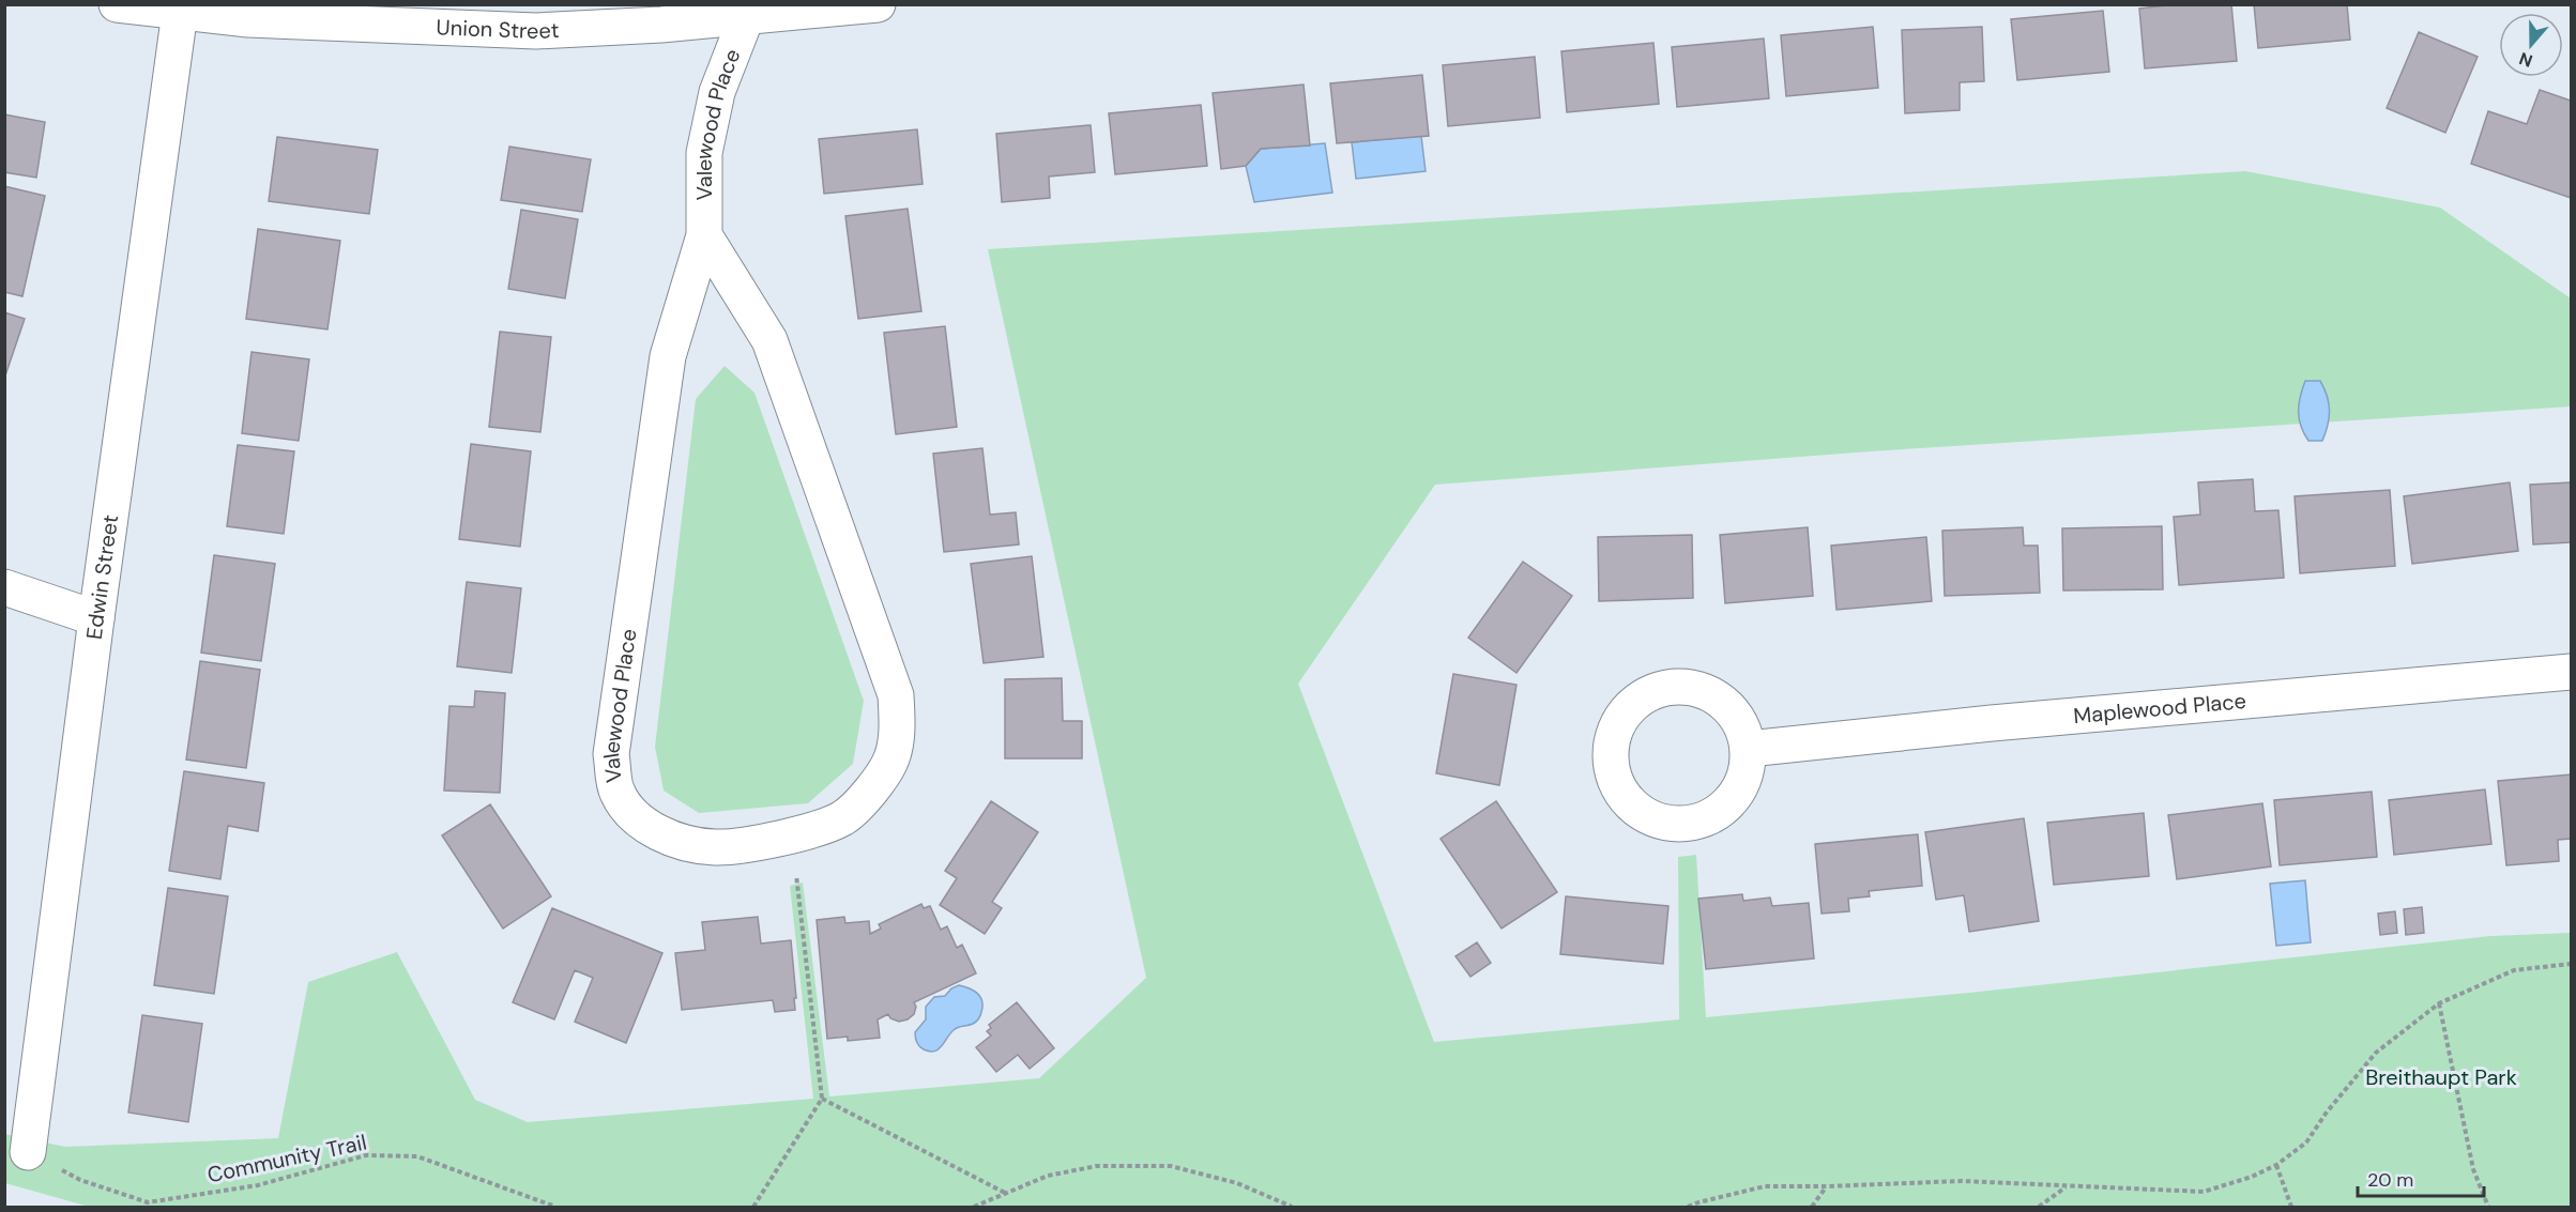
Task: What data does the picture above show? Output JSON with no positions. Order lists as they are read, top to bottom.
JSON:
{
  "streets": {
    "street": [
      "Union Street",
      "Valewood Place",
      "Edwin Street",
      "Maplewood Place"
    ],
    "path": ["Community Trail"]
  },
  "crossings": [
    ["Union Street", "Valewood Place"],
    ["Union Street", "Edwin Street"],
    ["Edwin Street", "Community Trail"]
  ],
  "parks": ["Breithaupt Park"],
  "scale_bar": "20 m",
  "north": "bottom"
}
